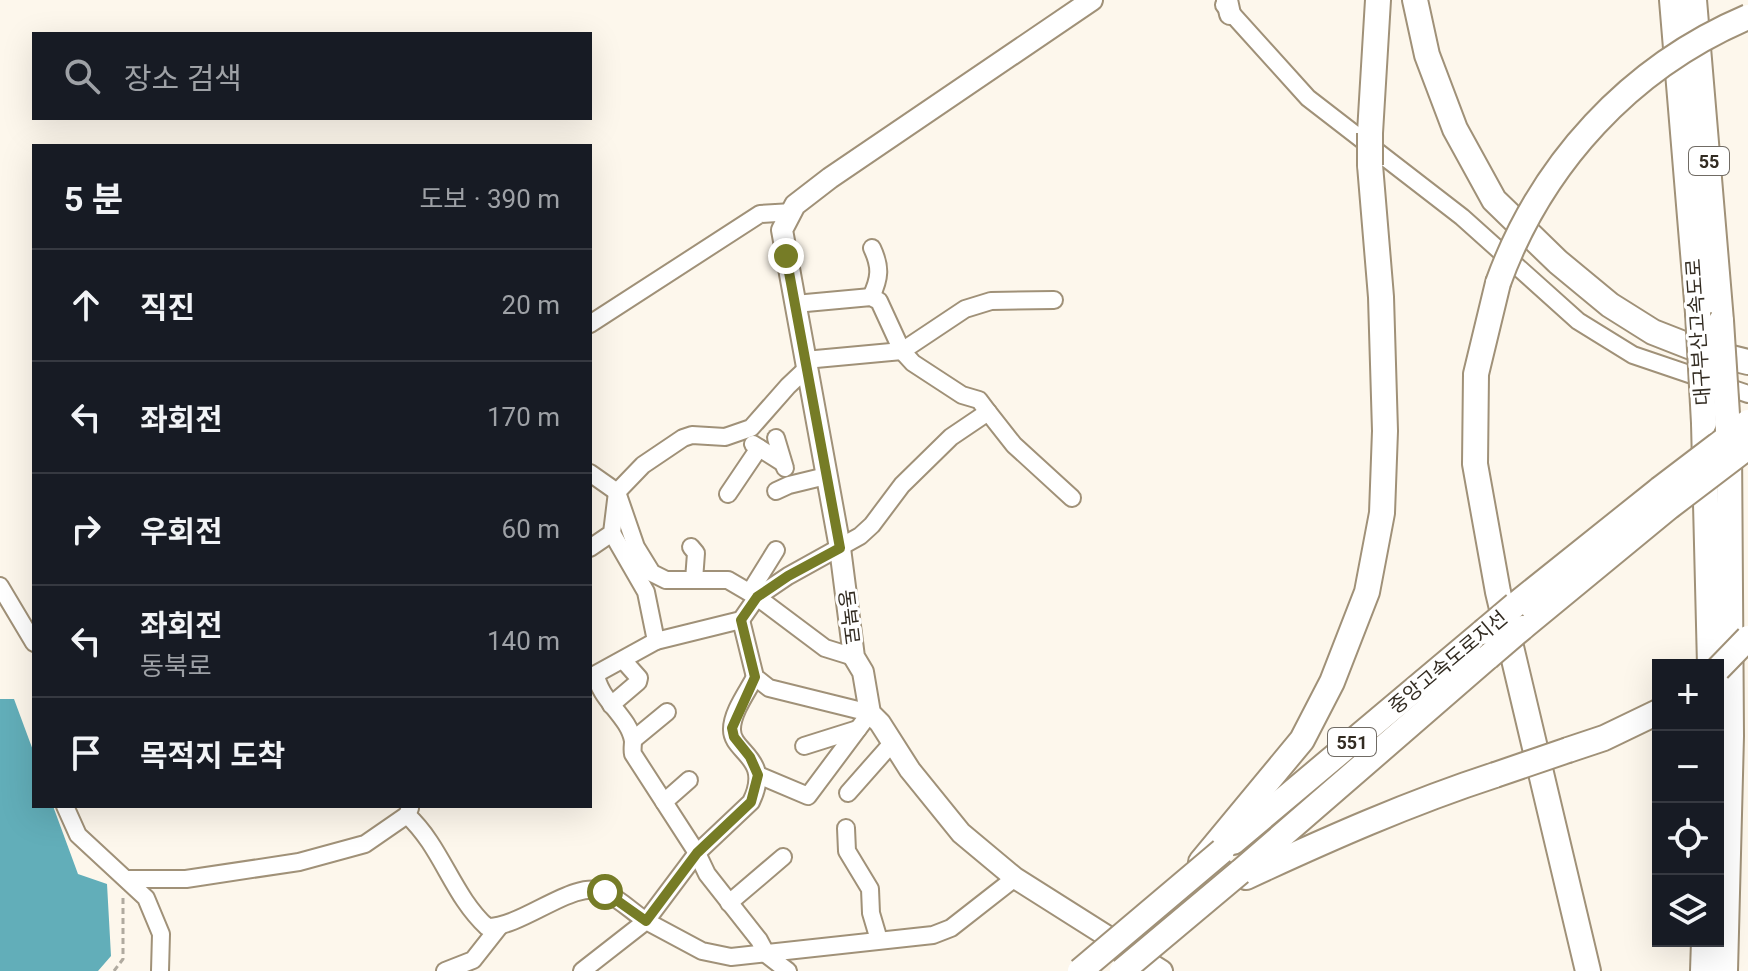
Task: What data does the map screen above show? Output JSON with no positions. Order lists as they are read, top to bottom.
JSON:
{
  "streets": {
    "highway": [
      "55",
      "대구부산고속도로",
      "중앙고속도로지선",
      "551"
    ],
    "main road": ["동북로"]
  },
  "crossings": [
    ["대구부산고속도로", "중앙고속도로지선"]
  ],
  "page": {
    "search": "장소 검색",
    "heading": ["5 분", "도보 · 390 m"],
    "list": [
      ["직진", "20 m"],
      ["좌회전", "170 m"],
      ["우회전", "60 m"],
      ["좌회전", "동북로", "140 m"],
      "목적지 도착"
    ],
    "map_buttons": ["+", "−"]
  }
}
